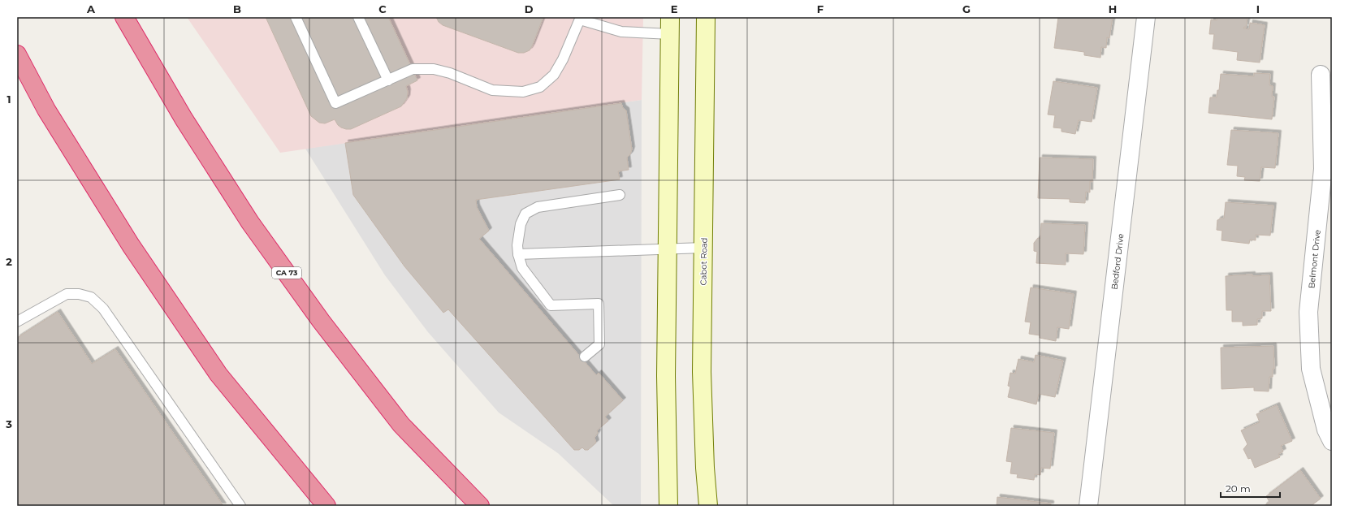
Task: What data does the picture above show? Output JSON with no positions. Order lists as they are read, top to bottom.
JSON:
{
  "streets": {
    "highway": ["CA 73"],
    "main road": ["Cabot Road"],
    "street": ["Belmont Drive", "Bedford Drive"]
  },
  "scale_bar": "20 m",
  "grid": {
    "columns": [
      "A",
      "B",
      "C",
      "D",
      "E",
      "F",
      "G",
      "H",
      "I"
    ],
    "rows": ["1", "2", "3"]
  }
}
